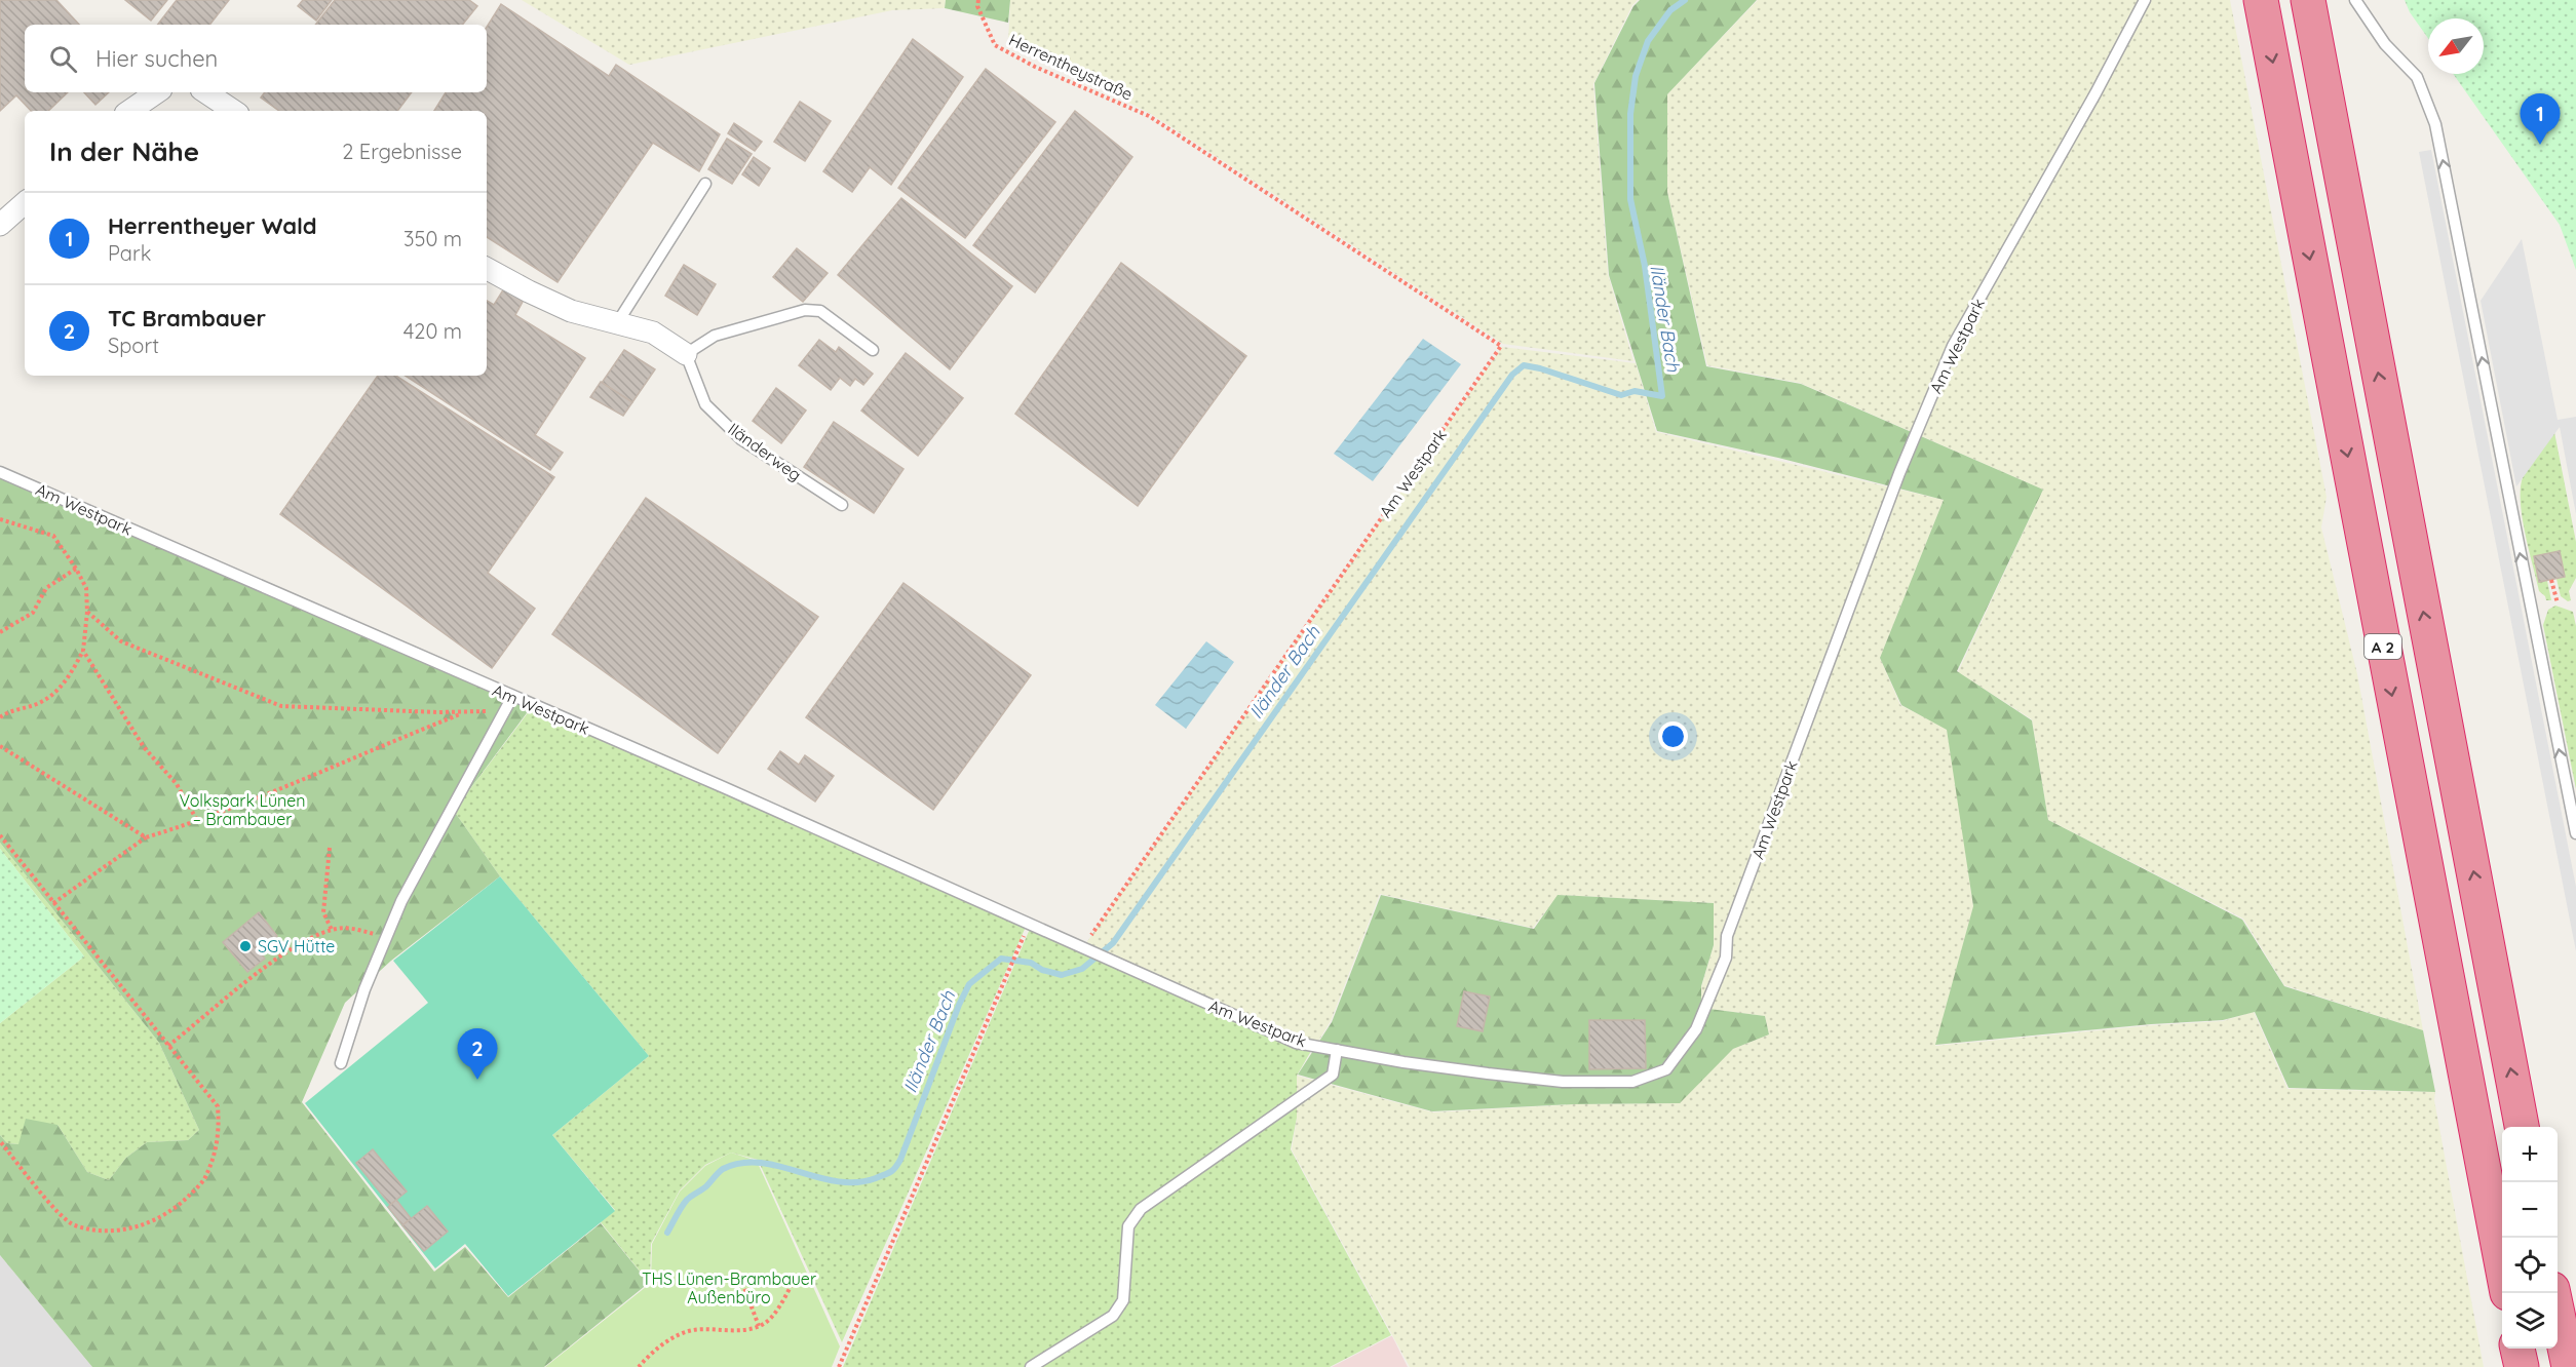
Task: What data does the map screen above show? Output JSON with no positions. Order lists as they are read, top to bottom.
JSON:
{
  "streets": {
    "highway": ["A 2"],
    "lane": ["Am Westpark", "Iländerweg"],
    "path": ["Herrentheystraße"]
  },
  "crossings": [
    ["Herrentheystraße", "Am Westpark"]
  ],
  "water": ["Iländer Bach"],
  "parks": ["Volkspark Lünen – Brambauer", "THS Lünen-Brambauer Außenbüro"],
  "places": ["SGV Hütte"],
  "north": "bottom left",
  "page": {
    "search": "Hier suchen",
    "pins": ["1", "2"],
    "heading": ["In der Nähe", "2 Ergebnisse"],
    "list": [
      {
        "mark": "1",
        "name": "Herrentheyer Wald",
        "note": "Park",
        "value": "350 m"
      },
      {
        "mark": "2",
        "name": "TC Brambauer",
        "note": "Sport",
        "value": "420 m"
      }
    ],
    "map_buttons": ["+", "−"]
  }
}
